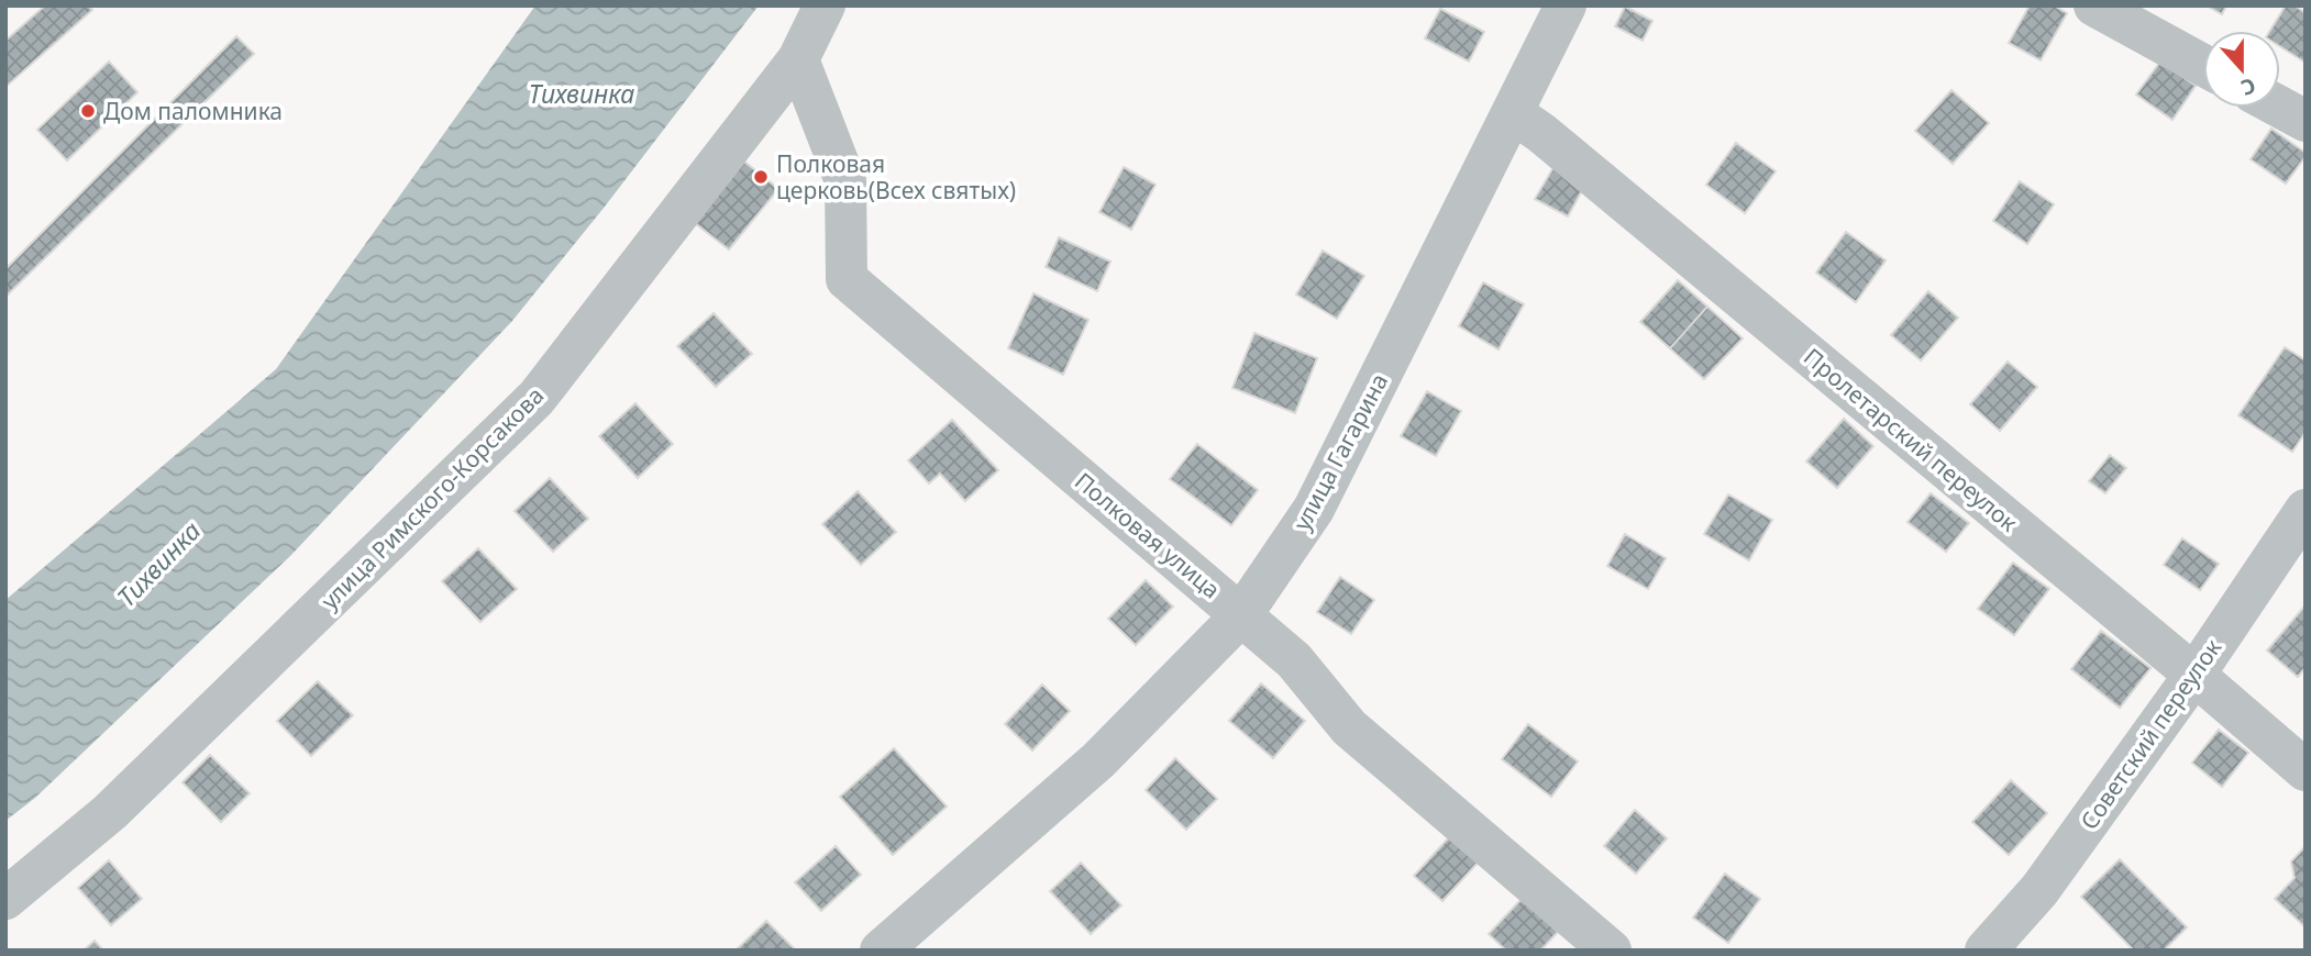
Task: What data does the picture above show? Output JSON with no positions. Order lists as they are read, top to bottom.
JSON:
{
  "streets": {
    "street": [
      "Пролетарский переулок",
      "улица Гагарина",
      "улица Римского-Корсакова",
      "Полковая улица",
      "Советский переулок"
    ]
  },
  "crossings": [
    ["Пролетарский переулок", "улица Гагарина"],
    ["Пролетарский переулок", "Советский переулок"],
    ["улица Гагарина", "Полковая улица"],
    ["улица Римского-Корсакова", "Полковая улица"]
  ],
  "water": ["Тихвинка"],
  "places": ["Дом паломника", "Полковая церковь(Всех святых)"],
  "north": "bottom"
}
